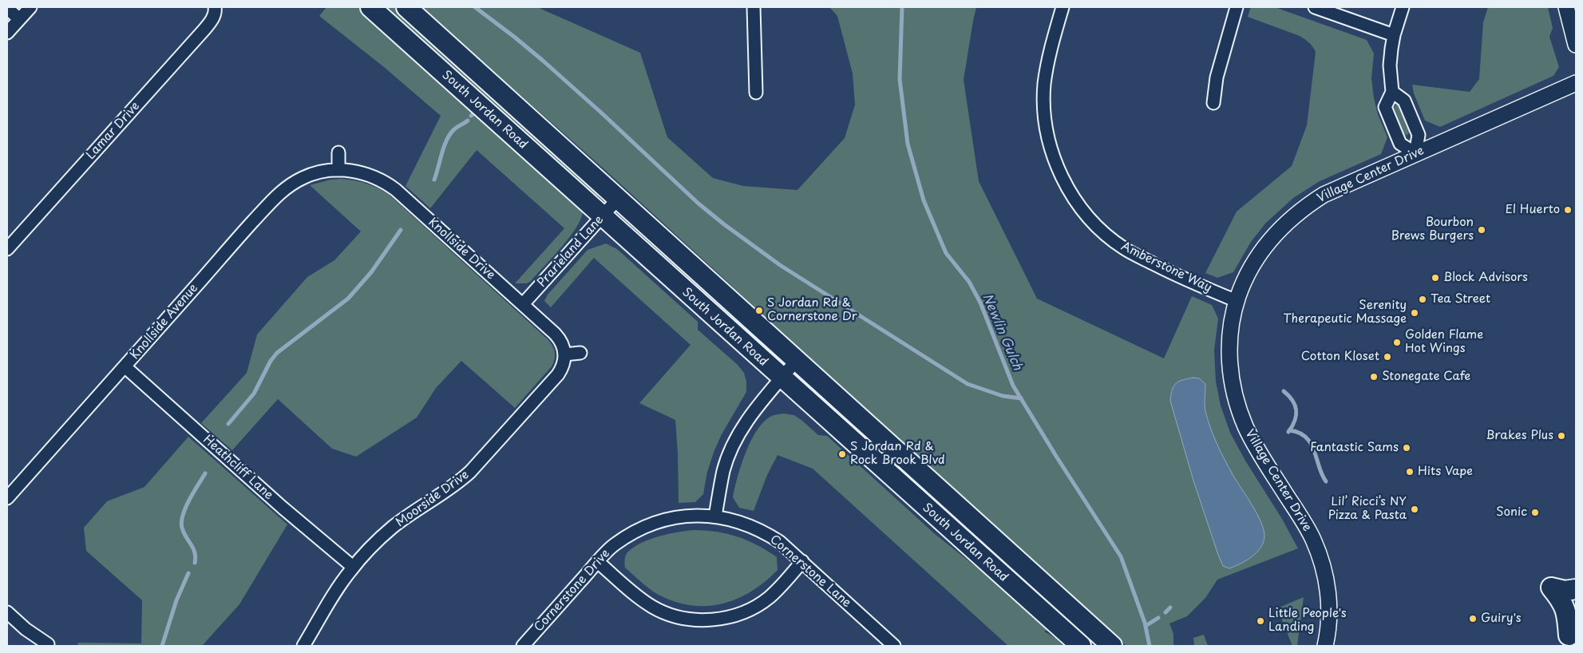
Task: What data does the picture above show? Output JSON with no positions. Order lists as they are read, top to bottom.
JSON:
{
  "streets": {
    "main road": ["South Jordan Road"],
    "street": [
      "Lamar Drive",
      "Village Center Drive",
      "Knollside Drive",
      "Prarieland Lane",
      "Amberstone Way",
      "Knollside Avenue",
      "Heathcliff Lane",
      "Moorside Drive",
      "Cornerstone Lane",
      "Cornerstone Drive"
    ]
  },
  "crossings": [
    ["South Jordan Road", "Prarieland Lane"],
    ["Village Center Drive", "Amberstone Way"],
    ["Knollside Drive", "Prarieland Lane"],
    ["Knollside Drive", "Knollside Avenue"],
    ["Knollside Drive", "Moorside Drive"],
    ["Knollside Avenue", "Heathcliff Lane"],
    ["Heathcliff Lane", "Moorside Drive"],
    ["Cornerstone Lane", "Cornerstone Drive"]
  ],
  "water": ["Newlin Gulch"],
  "places": [
    "El Huerto",
    "Bourbon Brews Burgers",
    "Block Advisors",
    "Tea Street",
    "S Jordan Rd & Cornerstone Dr",
    "Serenity Therapeutic Massage",
    "Golden Flame Hot Wings",
    "Cotton Kloset",
    "Stonegate Cafe",
    "Brakes Plus",
    "Fantastic Sams",
    "S Jordan Rd & Rock Brook Blvd",
    "Hits Vape",
    "Lil’ Ricci’s NY Pizza & Pasta",
    "Sonic",
    "Guiry's",
    "Little People's Landing"
  ]
}
